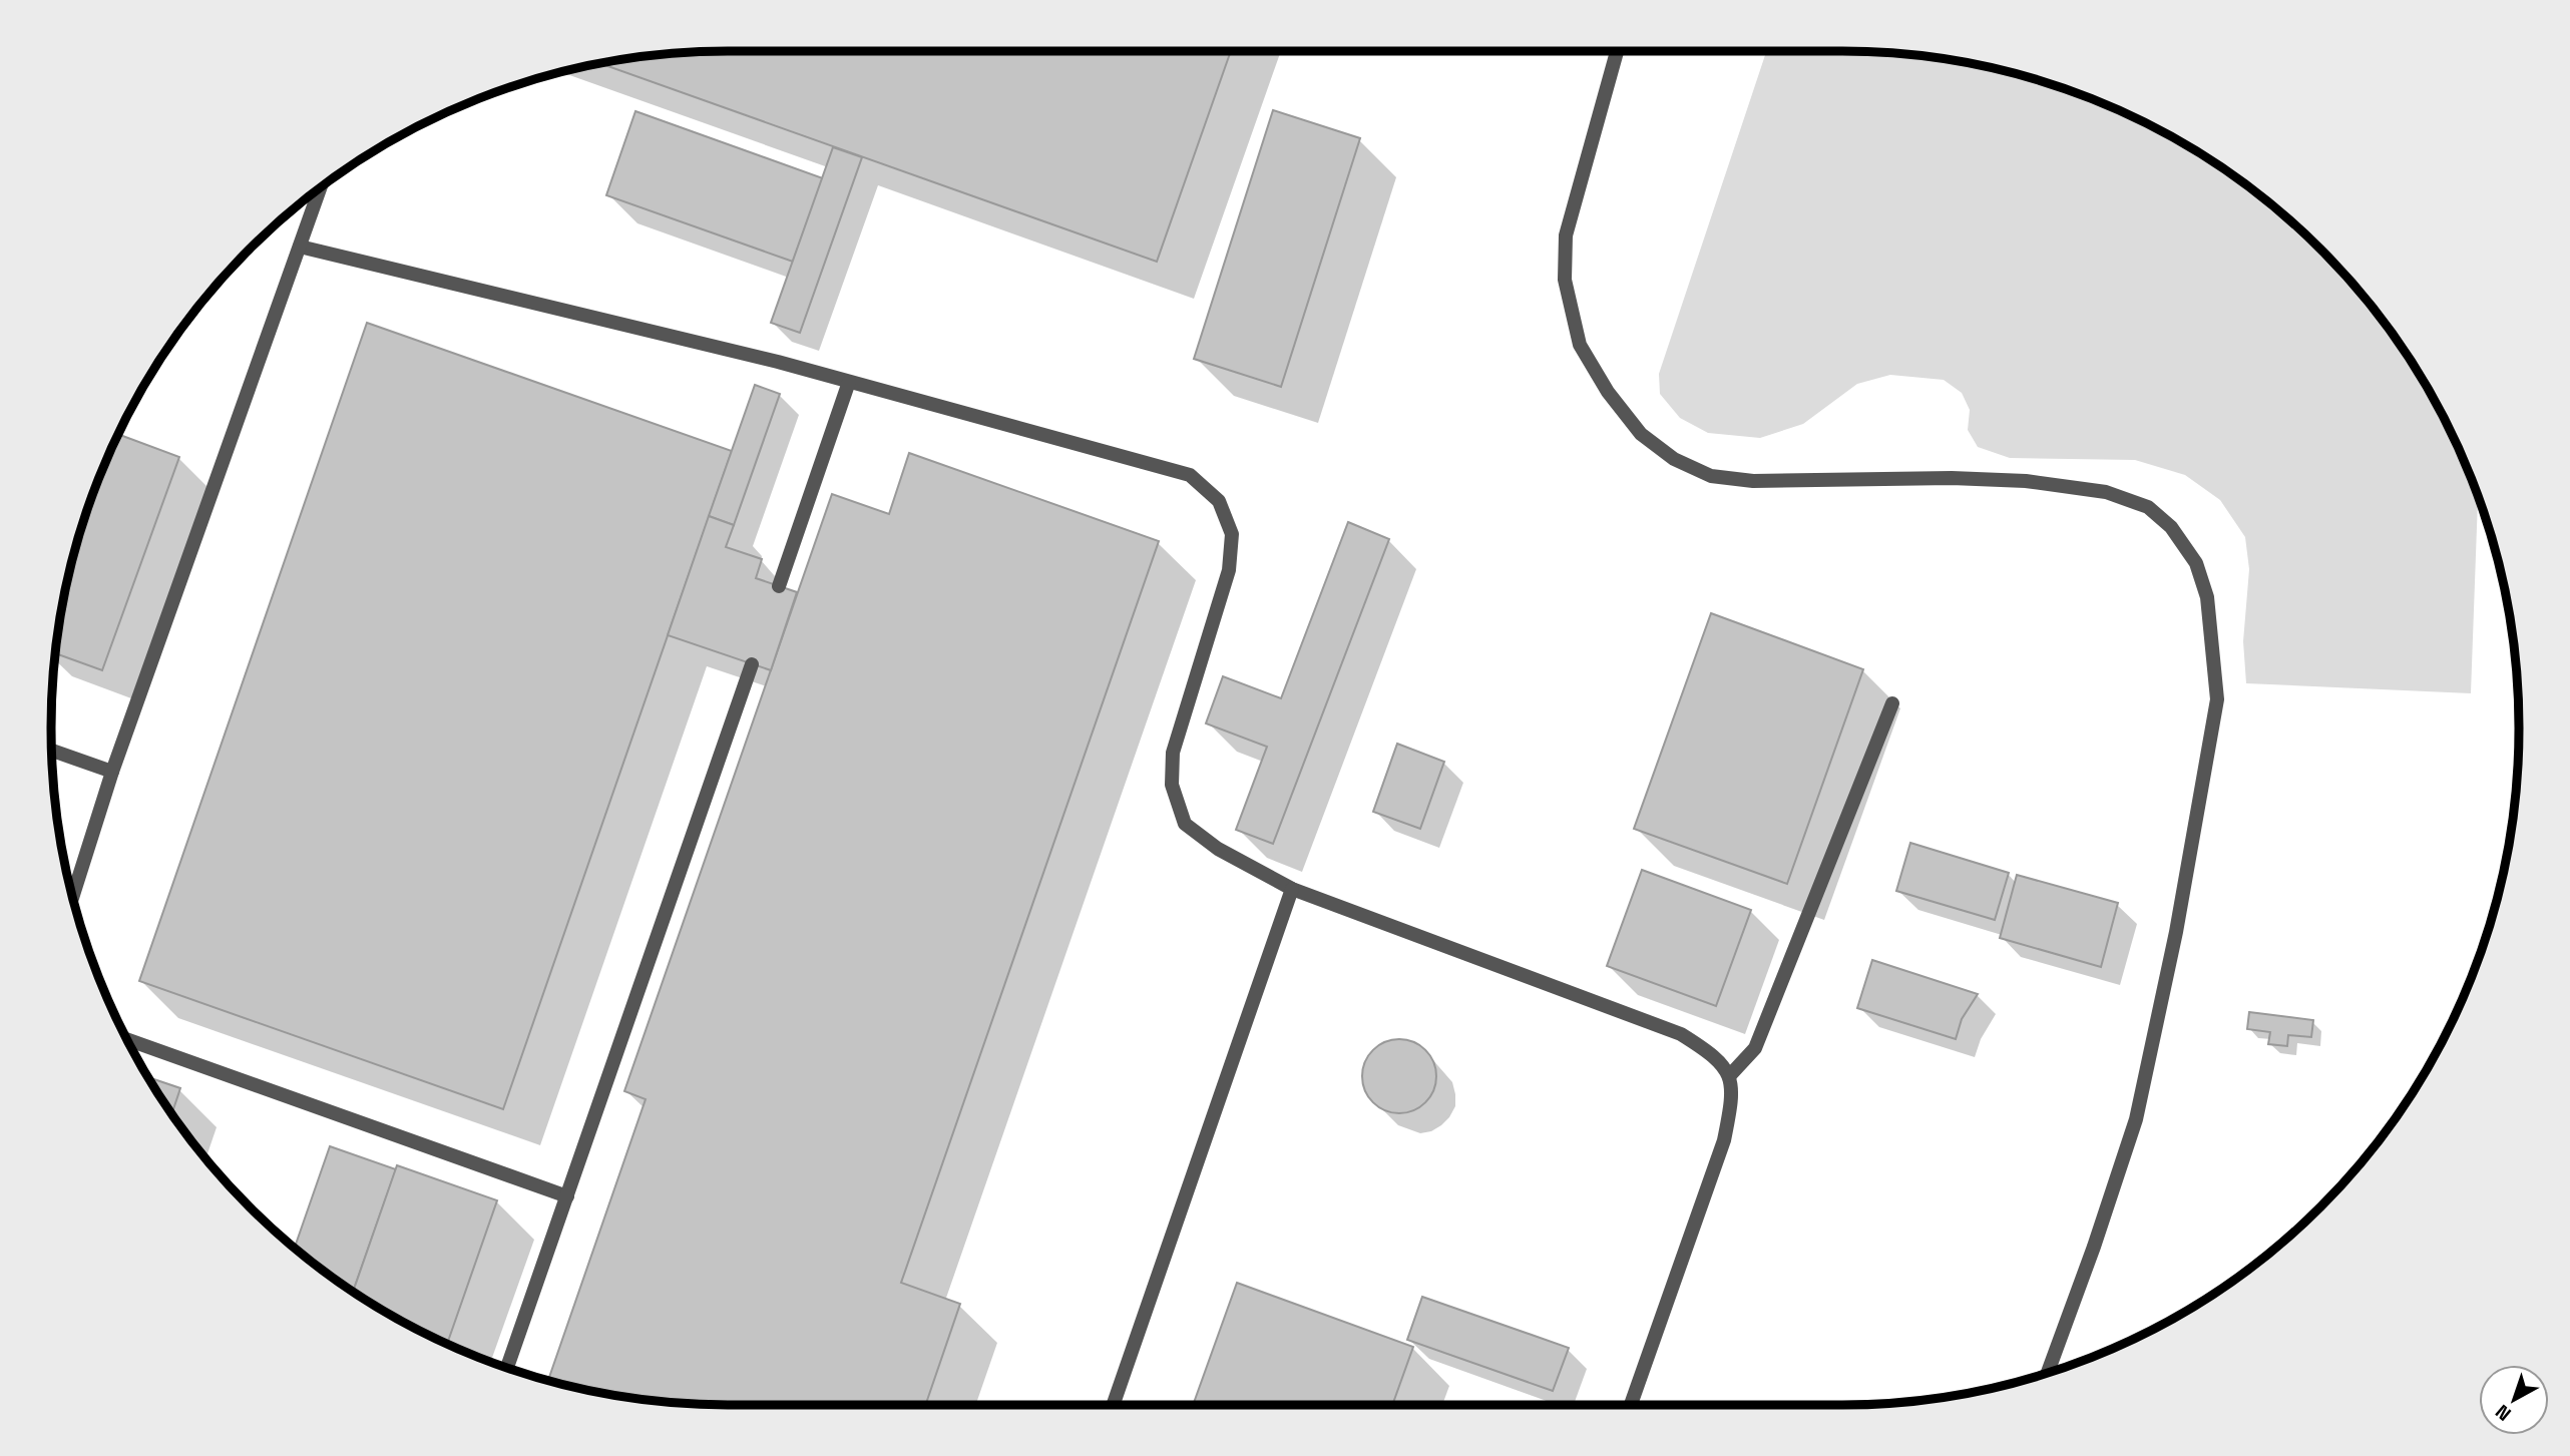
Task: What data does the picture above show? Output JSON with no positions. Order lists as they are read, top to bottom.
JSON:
{
  "north": "bottom left"
}
